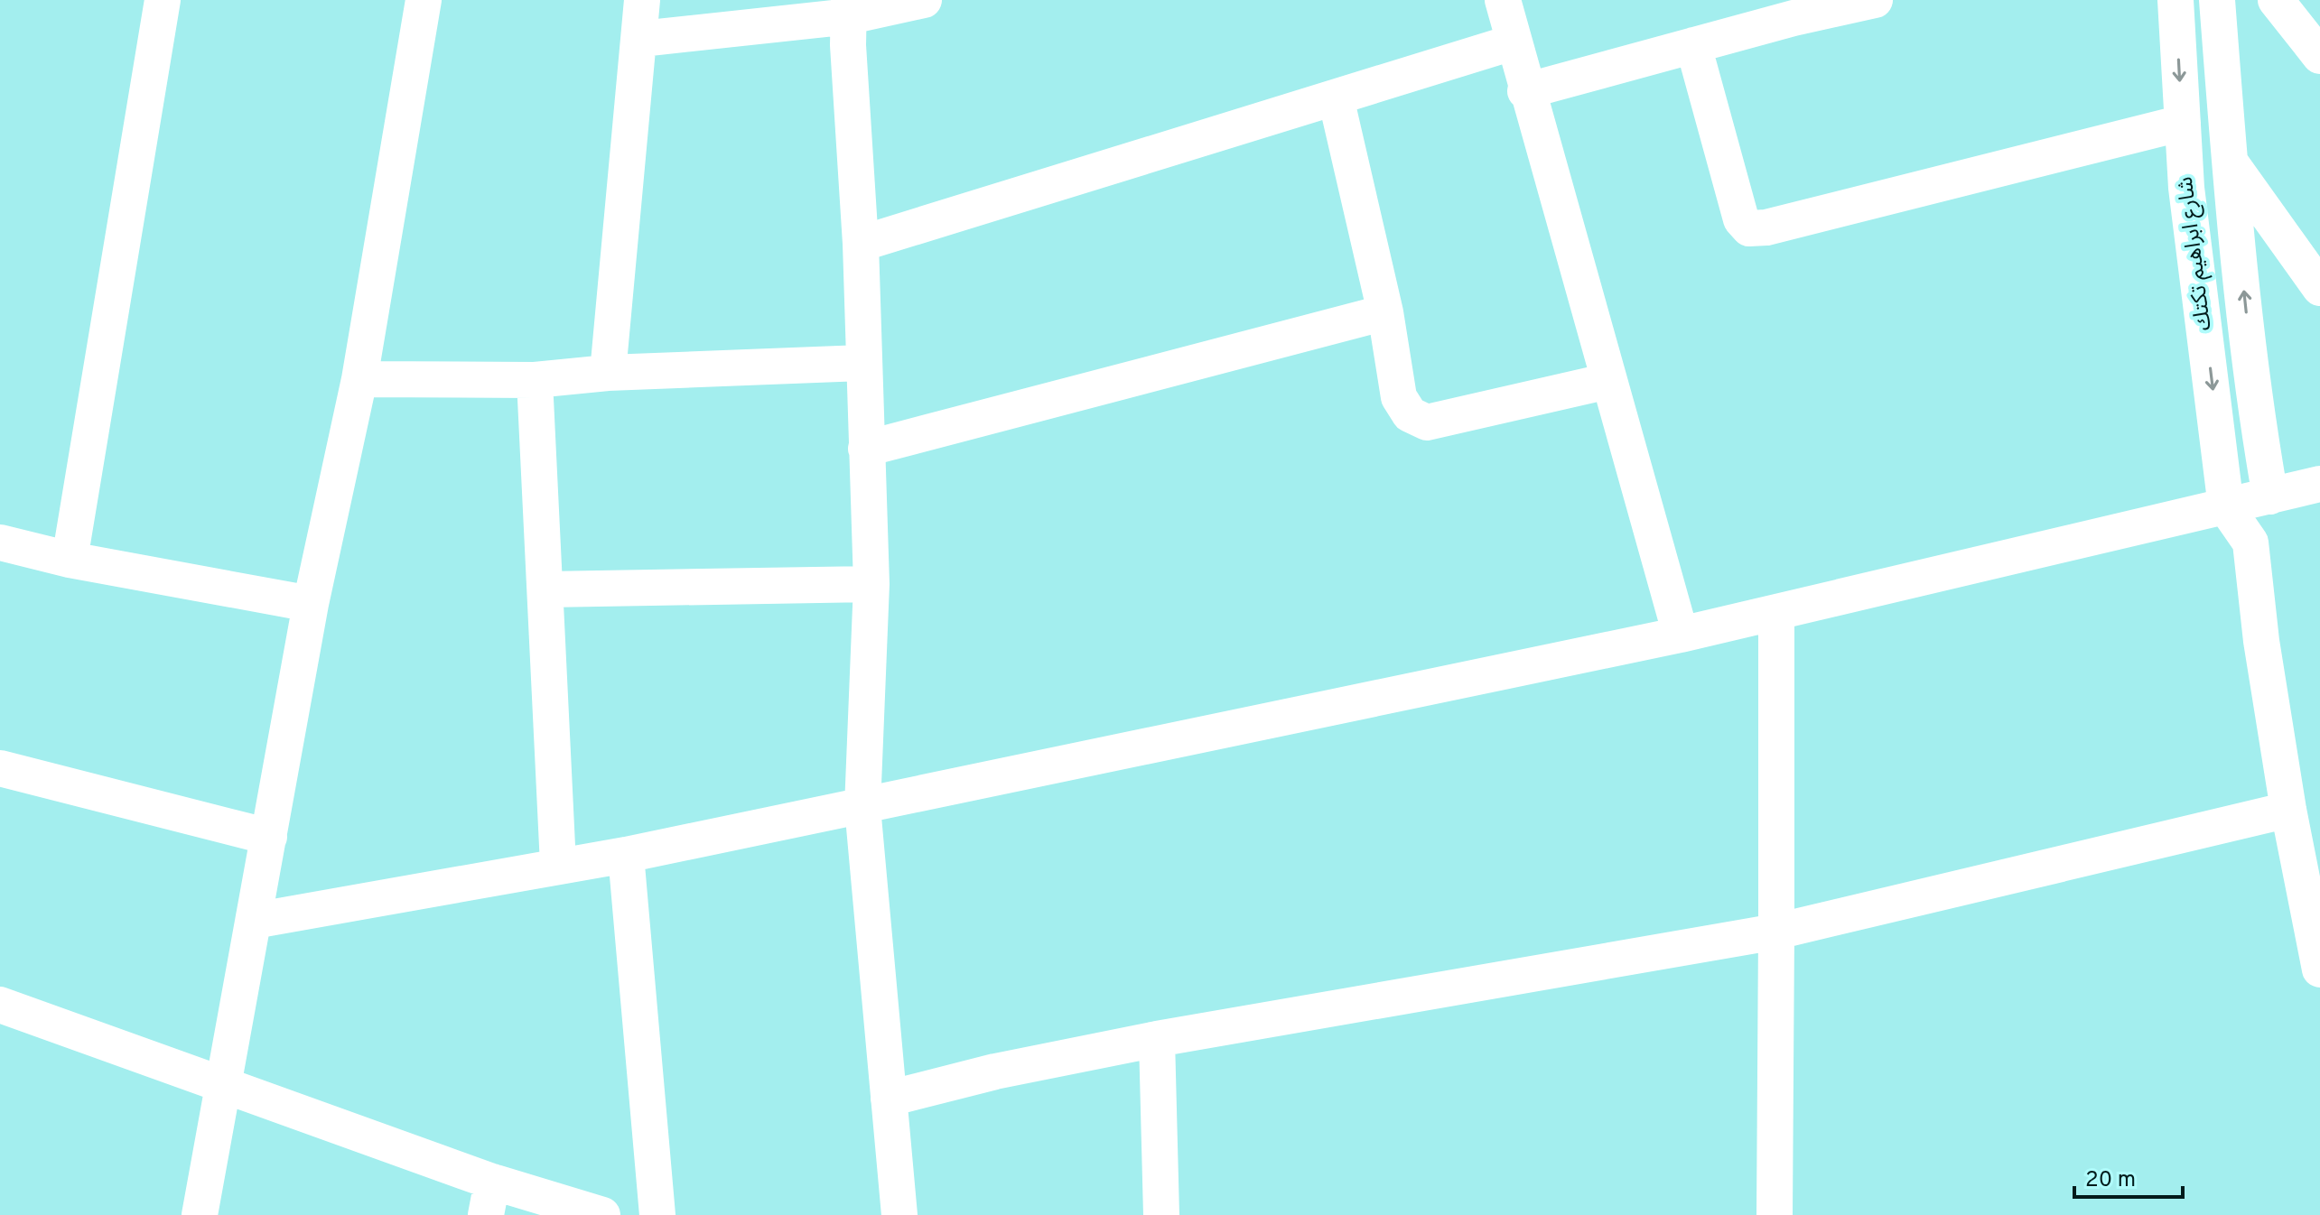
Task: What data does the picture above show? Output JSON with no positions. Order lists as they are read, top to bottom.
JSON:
{
  "streets": {
    "street": ["شارع ابراهيم تكتك"]
  },
  "scale_bar": "20 m"
}
